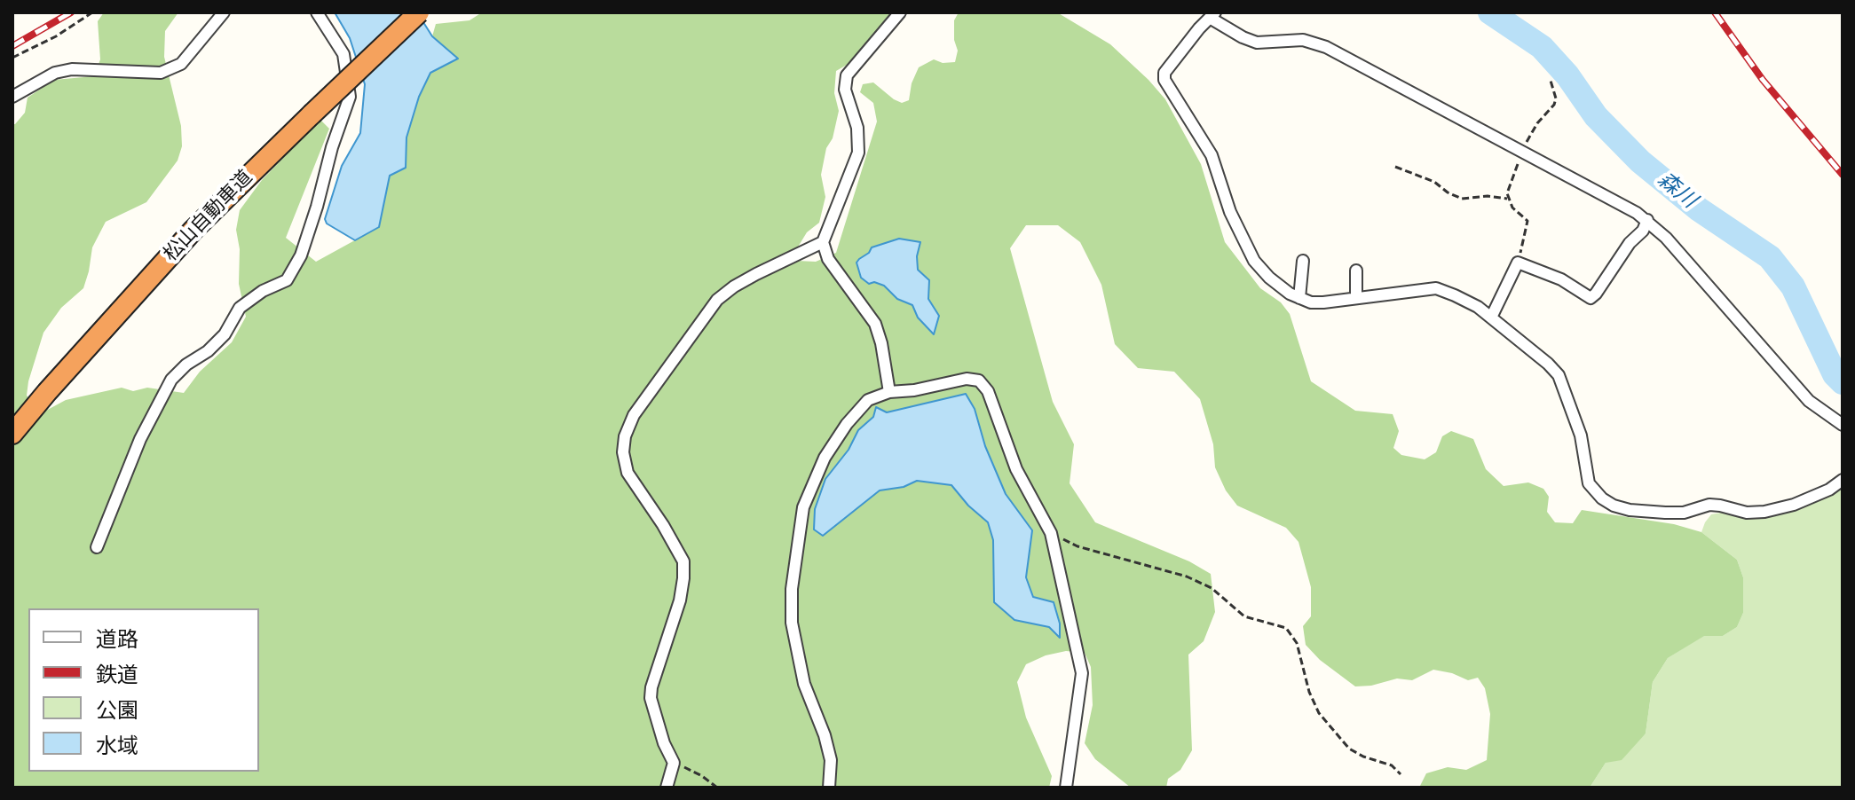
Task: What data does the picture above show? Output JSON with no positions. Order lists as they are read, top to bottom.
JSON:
{
  "streets": {
    "highway": ["松山自動車道"]
  },
  "water": ["森川"],
  "legend": [
    "道路",
    "鉄道",
    "公園",
    "水域"
  ]
}
